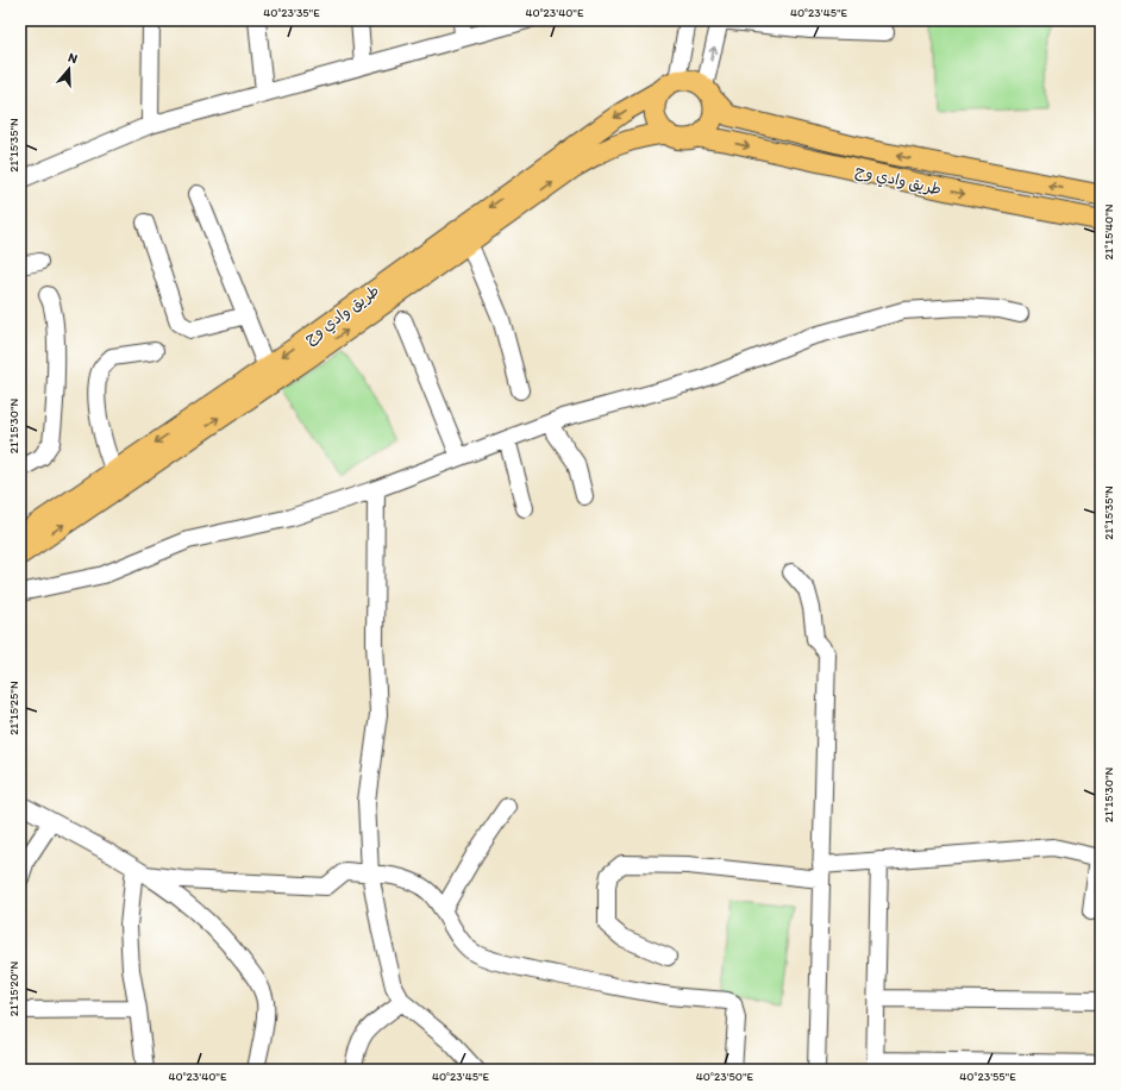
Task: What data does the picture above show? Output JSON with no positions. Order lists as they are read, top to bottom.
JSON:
{
  "streets": {
    "main road": ["طريق وادي وج"]
  },
  "north": "top",
  "coordinates": [
    "40°23'35\"E",
    "40°23'40\"E",
    "40°23'45\"E",
    "21°15'35\"N",
    "21°15'40\"N",
    "21°15'30\"N",
    "21°15'25\"N",
    "21°15'20\"N",
    "40°23'50\"E",
    "40°23'55\"E"
  ]
}
